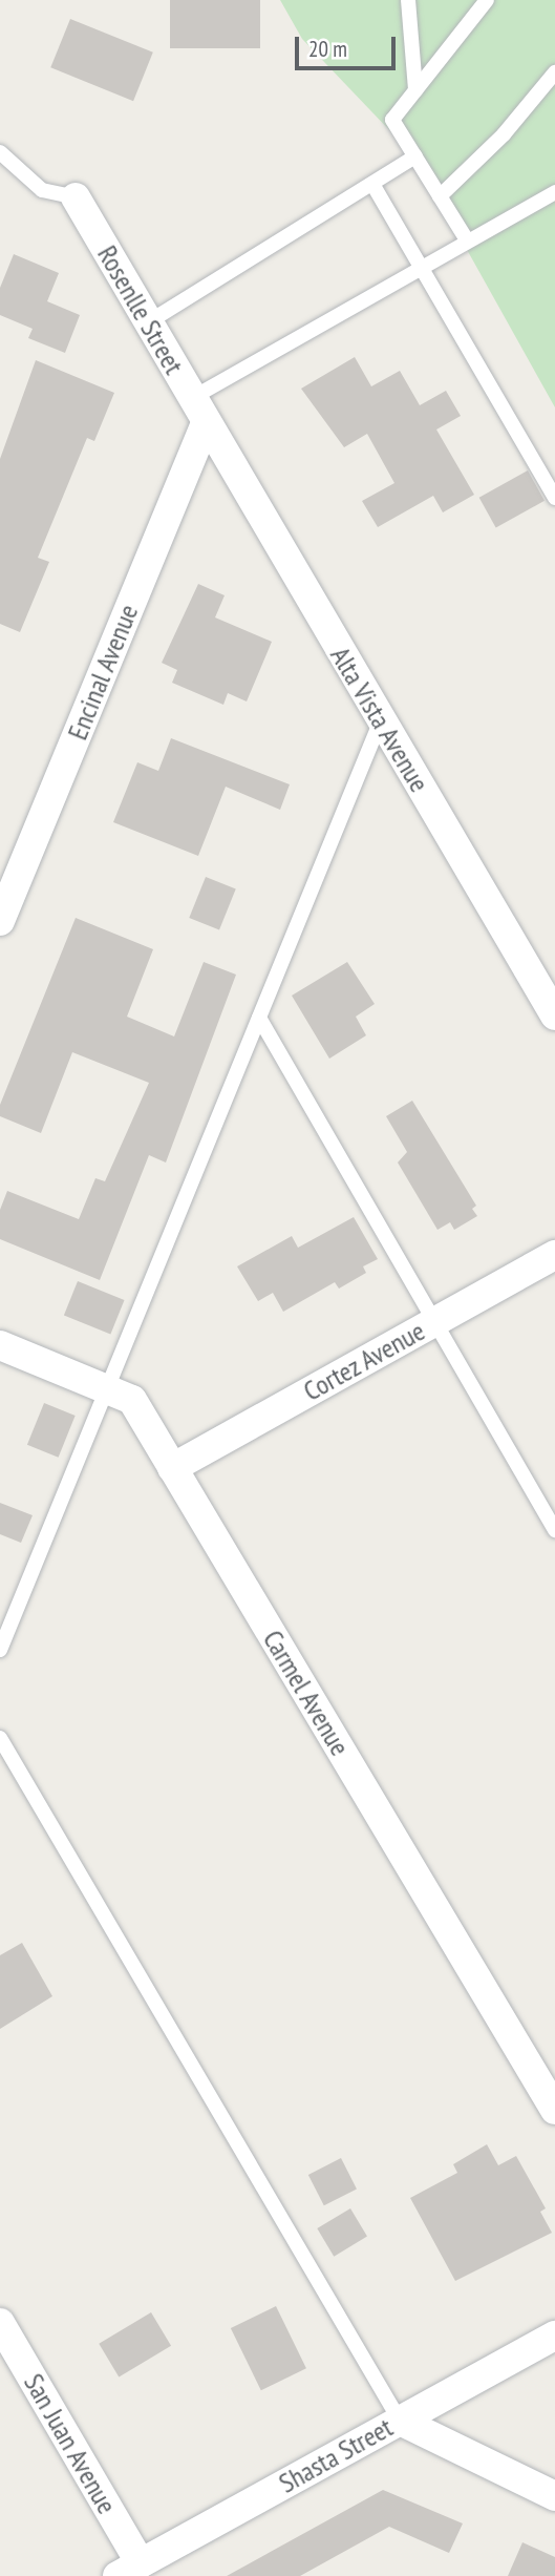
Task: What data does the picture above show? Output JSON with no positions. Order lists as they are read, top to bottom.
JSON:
{
  "streets": {
    "street": [
      "Rosenlle Street",
      "Encinal Avenue",
      "Alta Vista Avenue",
      "Cortez Avenue",
      "Carmel Avenue",
      "San Juan Avenue",
      "Shasta Street"
    ]
  },
  "crossings": [
    ["Rosenlle Street", "Encinal Avenue"],
    ["Rosenlle Street", "Alta Vista Avenue"],
    ["Encinal Avenue", "Alta Vista Avenue"],
    ["Cortez Avenue", "Carmel Avenue"],
    ["San Juan Avenue", "Shasta Street"]
  ],
  "scale_bar": "20 m"
}
